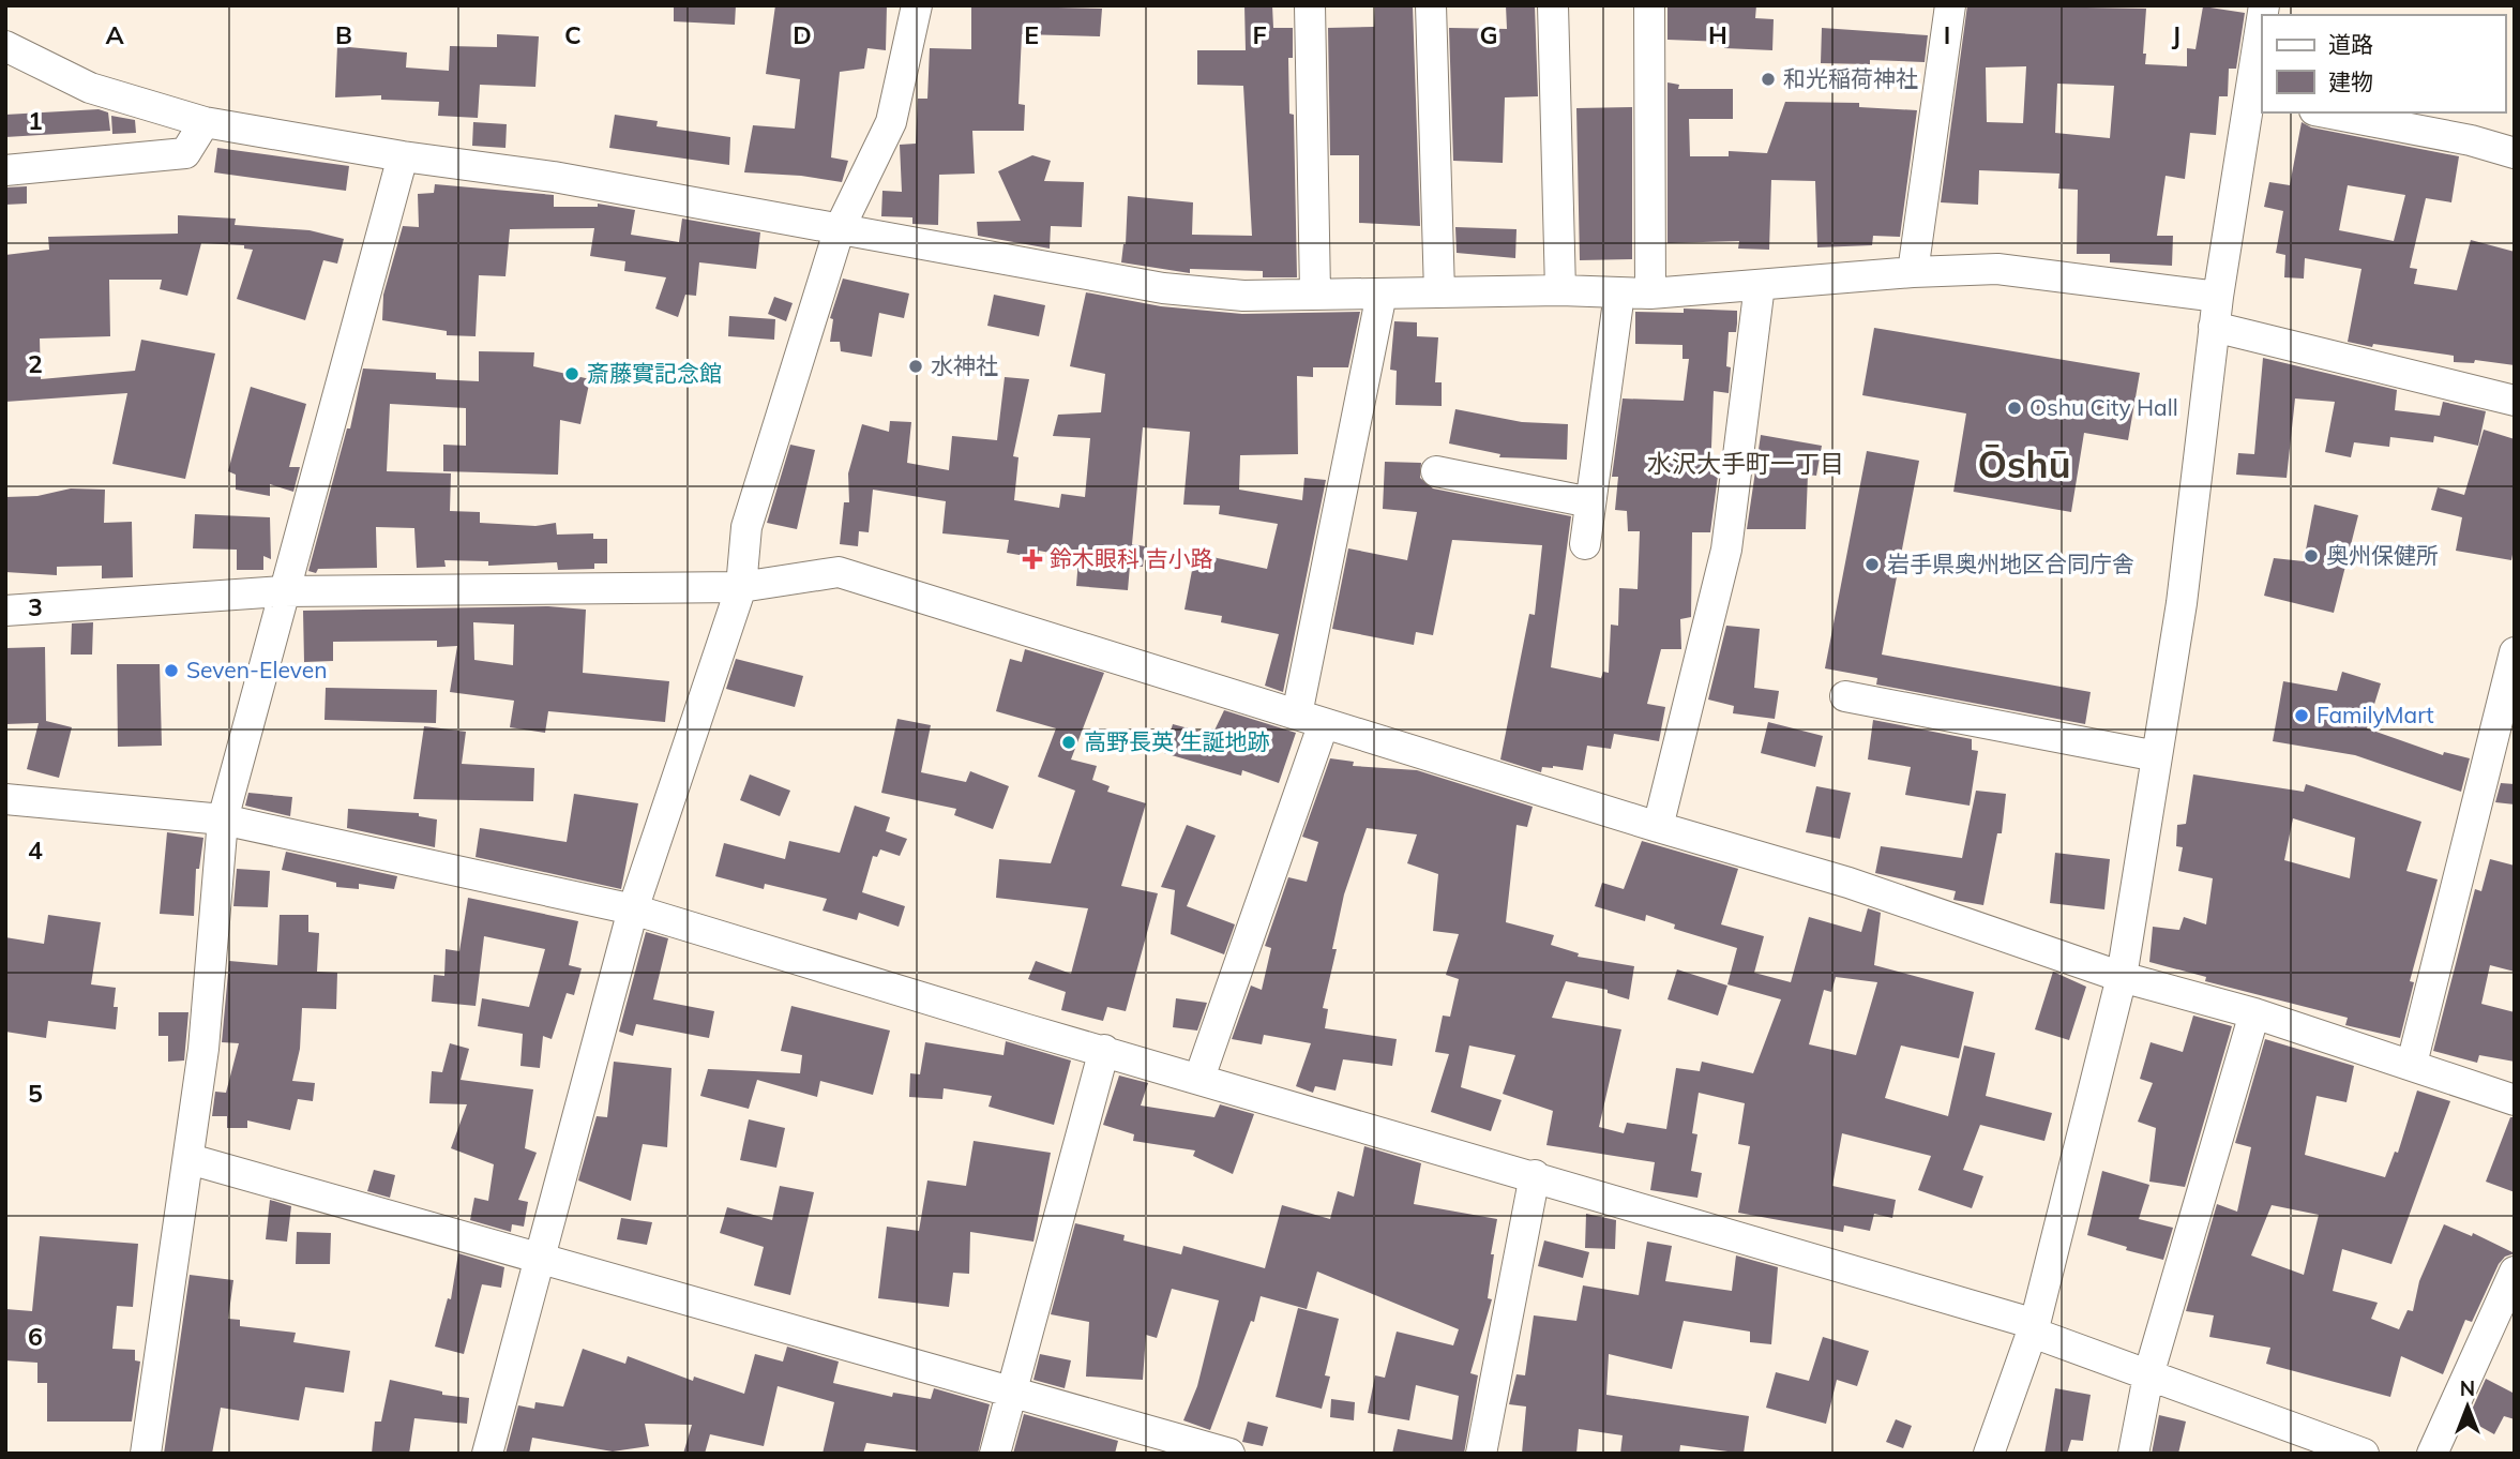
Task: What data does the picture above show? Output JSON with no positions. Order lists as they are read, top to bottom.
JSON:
{
  "districts": ["水沢大手町一丁目", "Ōshū"],
  "places": {
    "other": [
      "和光稲荷神社",
      "水神社",
      "斎藤實記念館",
      "Oshu City Hall",
      "奥州保健所",
      "岩手県奥州地区合同庁舎",
      "Seven-Eleven",
      "FamilyMart",
      "高野長英 生誕地跡"
    ],
    "health": ["鈴木眼科 吉小路"]
  },
  "legend": ["道路", "建物"],
  "north": "top",
  "grid": {
    "columns": [
      "A",
      "B",
      "C",
      "D",
      "E",
      "F",
      "G",
      "H",
      "I",
      "J"
    ],
    "rows": [
      "1",
      "2",
      "3",
      "4",
      "5",
      "6"
    ]
  }
}
